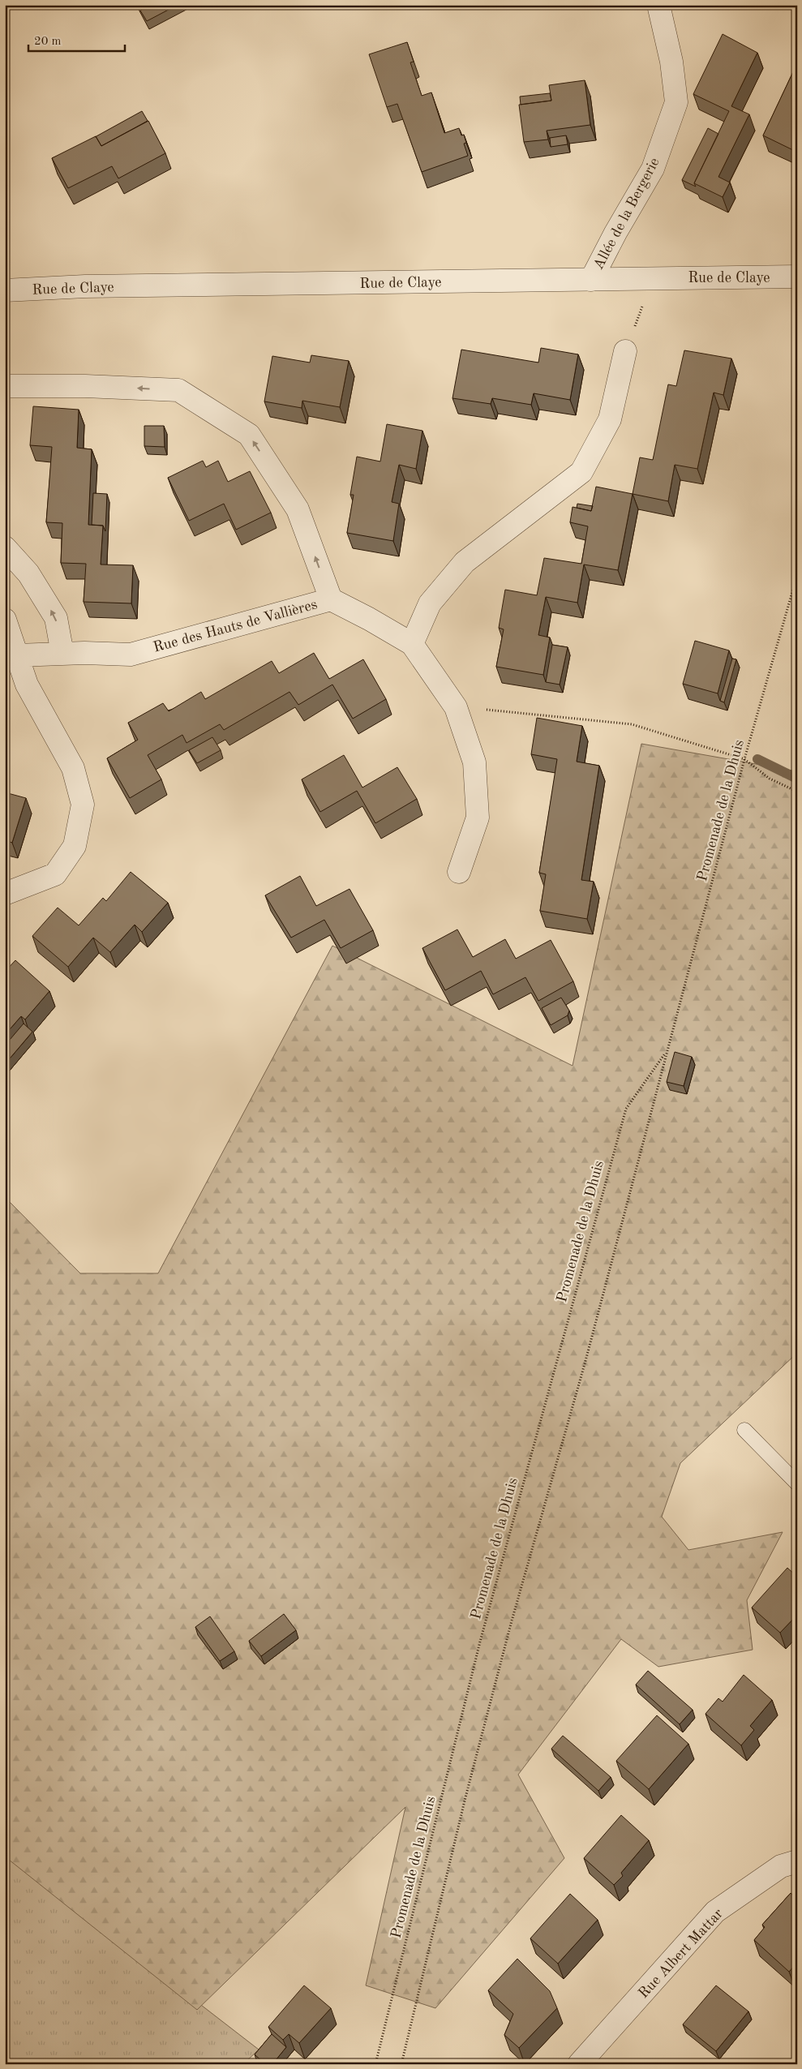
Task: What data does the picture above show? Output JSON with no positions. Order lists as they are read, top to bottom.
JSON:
{
  "streets": {
    "street": [
      "Allée de la Bergerie",
      "Rue de Claye",
      "Rue des Hauts de Vallières",
      "Rue Albert Mattar"
    ],
    "path": ["Promenade de la Dhuis"]
  },
  "crossings": [
    ["Allée de la Bergerie", "Rue de Claye"]
  ],
  "one_way": ["Rue des Hauts de Vallières"],
  "scale_bar": "20 m"
}
